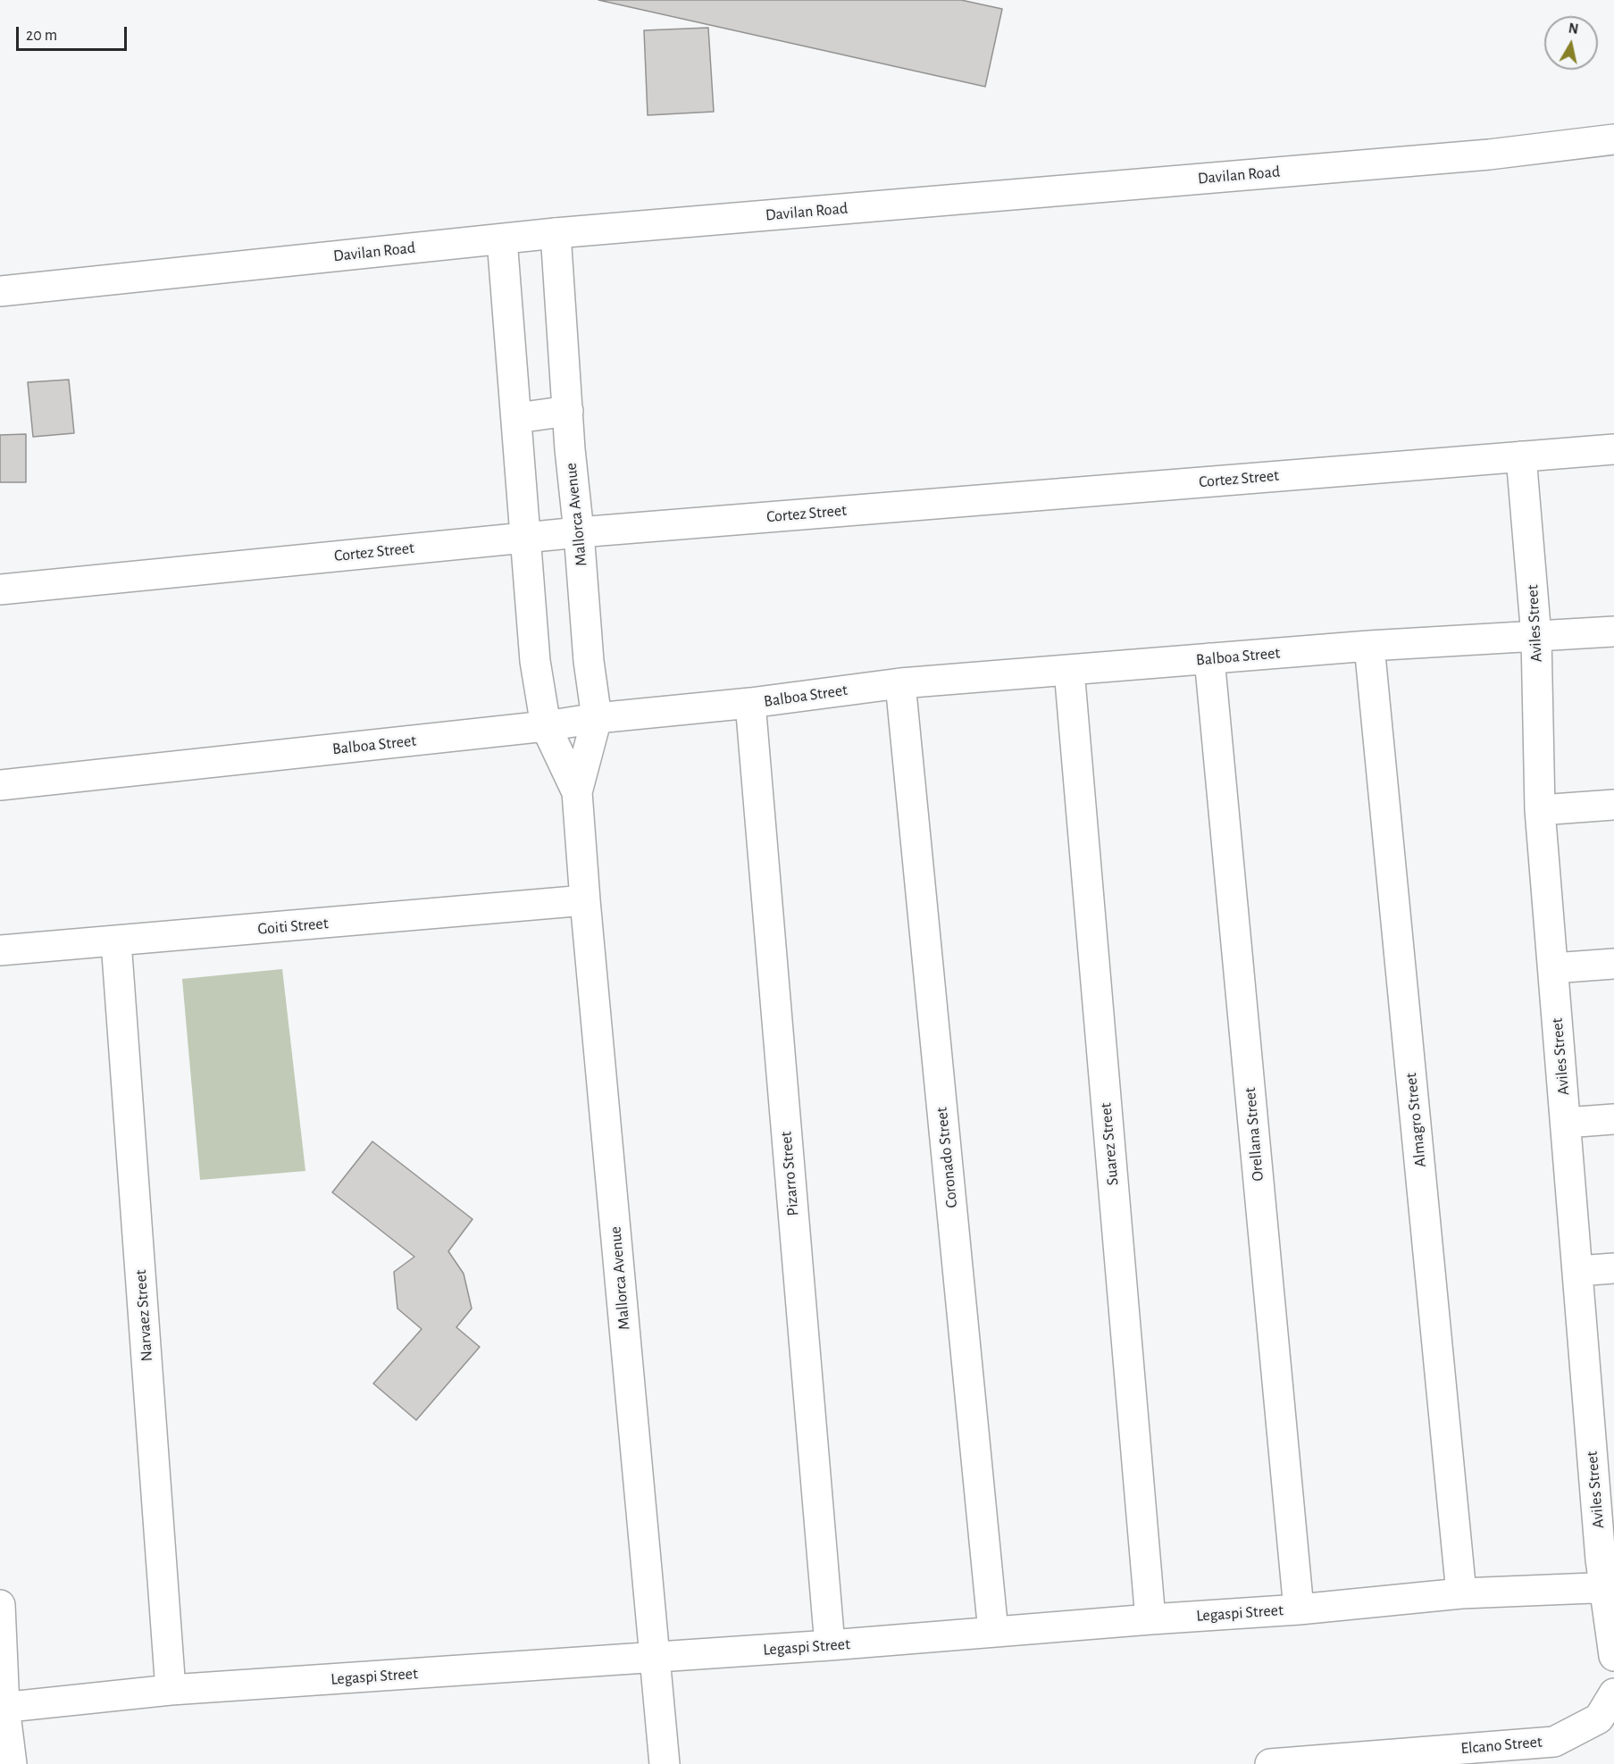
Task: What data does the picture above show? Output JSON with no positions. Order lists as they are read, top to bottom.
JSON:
{
  "streets": {
    "street": [
      "Davilan Road",
      "Cortez Street",
      "Mallorca Avenue",
      "Aviles Street",
      "Balboa Street",
      "Goiti Street",
      "Almagro Street",
      "Orellana Street",
      "Suarez Street",
      "Coronado Street",
      "Pizarro Street",
      "Narvaez Street",
      "Legaspi Street",
      "Elcano Street"
    ]
  },
  "crossings": [
    ["Davilan Road", "Mallorca Avenue"],
    ["Cortez Street", "Mallorca Avenue"],
    ["Cortez Street", "Aviles Street"],
    ["Mallorca Avenue", "Balboa Street"],
    ["Mallorca Avenue", "Goiti Street"],
    ["Mallorca Avenue", "Legaspi Street"],
    ["Aviles Street", "Balboa Street"],
    ["Aviles Street", "Legaspi Street"],
    ["Balboa Street", "Almagro Street"],
    ["Balboa Street", "Orellana Street"],
    ["Balboa Street", "Suarez Street"],
    ["Balboa Street", "Coronado Street"],
    ["Balboa Street", "Pizarro Street"],
    ["Goiti Street", "Narvaez Street"],
    ["Almagro Street", "Legaspi Street"],
    ["Orellana Street", "Legaspi Street"],
    ["Suarez Street", "Legaspi Street"],
    ["Coronado Street", "Legaspi Street"],
    ["Pizarro Street", "Legaspi Street"],
    ["Narvaez Street", "Legaspi Street"]
  ],
  "scale_bar": "20 m",
  "north": "top"
}
